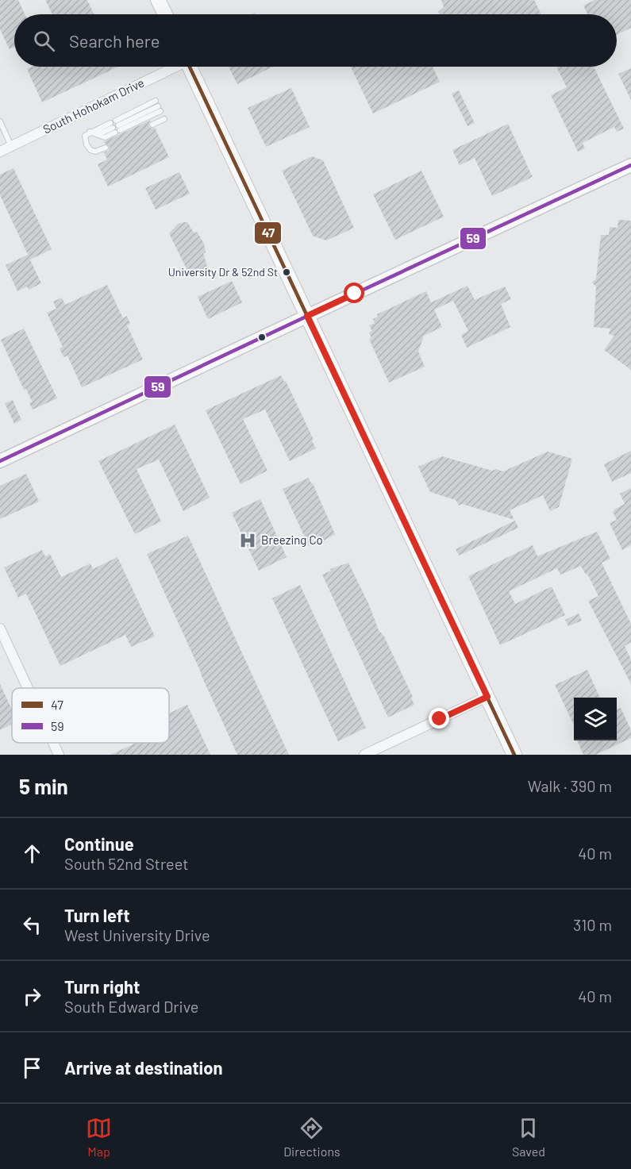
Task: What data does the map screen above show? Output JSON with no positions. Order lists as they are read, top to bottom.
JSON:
{
  "streets": {
    "street": ["South Hohokam Drive"]
  },
  "places": {
    "other": ["University Dr & 52nd St"],
    "hospital": ["Breezing Co"]
  },
  "lines": ["transit line 47", "transit line 59"],
  "legend": ["47", "59"],
  "page": {
    "search": "Search here",
    "heading": ["5 min", "Walk · 390 m"],
    "list": [
      ["Continue", "South 52nd Street", "40 m"],
      ["Turn left", "West University Drive", "310 m"],
      ["Turn right", "South Edward Drive", "40 m"],
      "Arrive at destination"
    ],
    "nav": ["Map", "Directions", "Saved"]
  }
}
